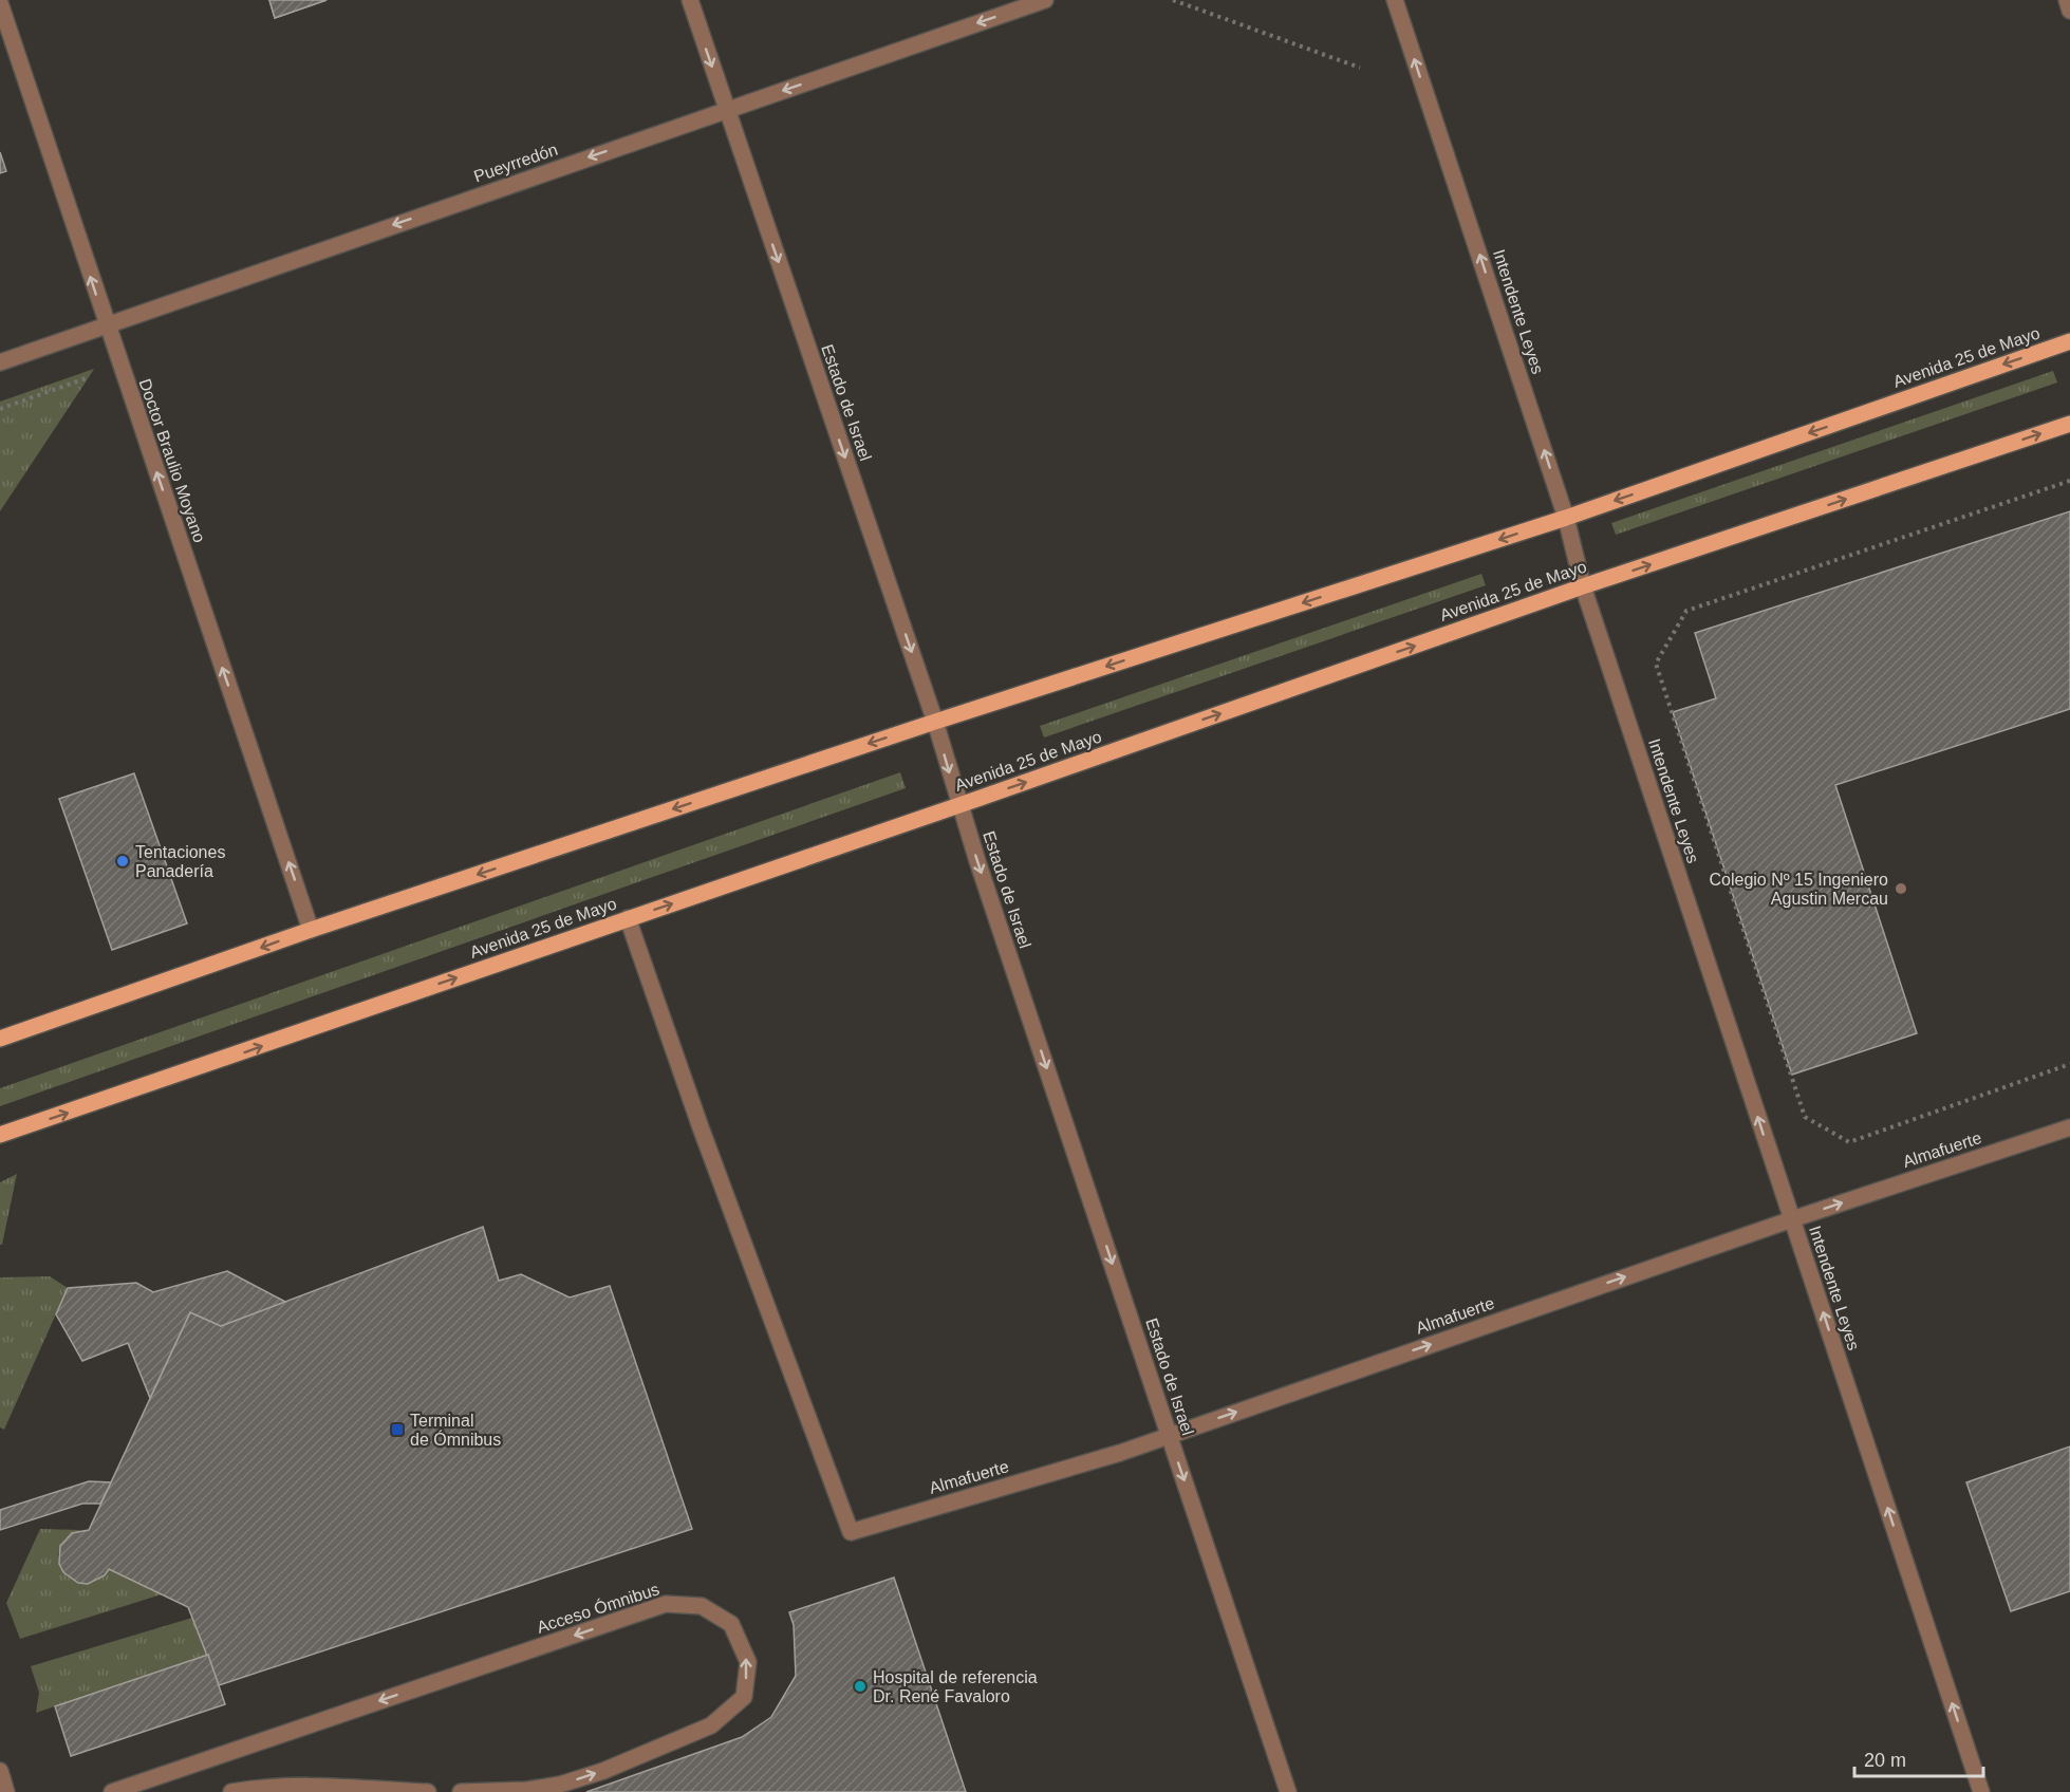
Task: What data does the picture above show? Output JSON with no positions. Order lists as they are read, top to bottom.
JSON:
{
  "streets": {
    "main road": ["Avenida 25 de Mayo"],
    "street": [
      "Pueyrredón",
      "Intendente Leyes",
      "Estado de Israel",
      "Doctor Braulio Moyano",
      "Almafuerte",
      "Acceso Ómnibus"
    ]
  },
  "crossings": [
    ["Pueyrredón", "Estado de Israel"],
    ["Pueyrredón", "Doctor Braulio Moyano"],
    ["Intendente Leyes", "Avenida 25 de Mayo"],
    ["Intendente Leyes", "Almafuerte"],
    ["Avenida 25 de Mayo", "Estado de Israel"],
    ["Avenida 25 de Mayo", "Doctor Braulio Moyano"],
    ["Avenida 25 de Mayo", "Almafuerte"],
    ["Estado de Israel", "Almafuerte"]
  ],
  "one_way": [
    "Pueyrredón",
    "Intendente Leyes",
    "Estado de Israel",
    "Doctor Braulio Moyano",
    "Almafuerte"
  ],
  "places": {
    "other": ["Tentaciones Panadería", "Colegio Nº 15 Ingeniero Agustin Mercau", "Hospital de referencia Dr. René Favaloro"],
    "transit": ["Terminal de Ómnibus"]
  },
  "scale_bar": "20 m"
}
